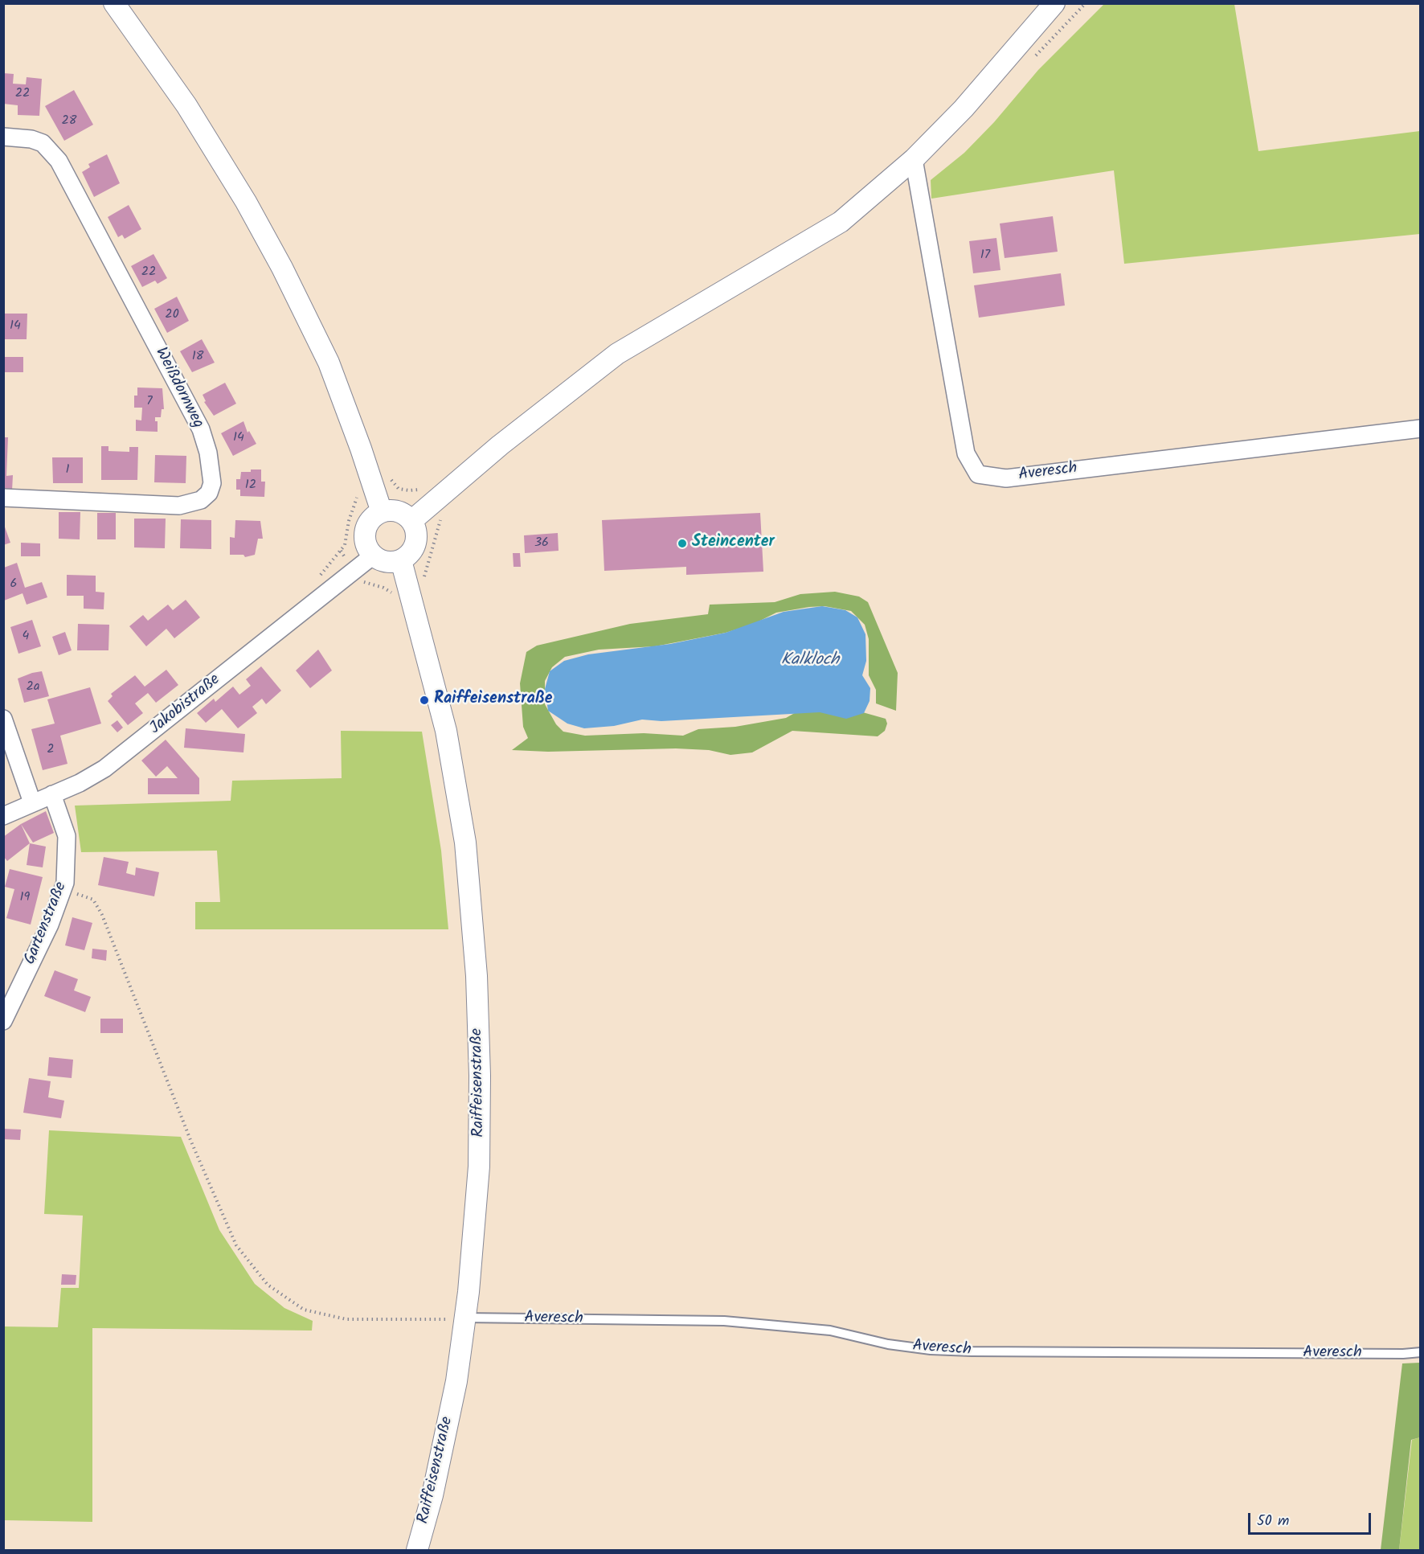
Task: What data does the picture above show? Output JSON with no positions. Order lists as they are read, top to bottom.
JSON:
{
  "streets": {
    "street": [
      "Weißdornweg",
      "Averesch",
      "Jakobistraße",
      "Gartenstraße",
      "Raiffeisenstraße"
    ]
  },
  "crossings": [
    ["Averesch", "Raiffeisenstraße"],
    ["Jakobistraße", "Gartenstraße"],
    ["Jakobistraße", "Raiffeisenstraße"]
  ],
  "water": ["Kalkloch"],
  "places": ["Steincenter", "Raiffeisenstraße"],
  "house_numbers": [
    "22",
    "28",
    "17",
    "22",
    "20",
    "14",
    "18",
    "7",
    "14",
    "1",
    "12",
    "36",
    "6",
    "4",
    "2a",
    "2",
    "19"
  ],
  "scale_bar": "50 m"
}
